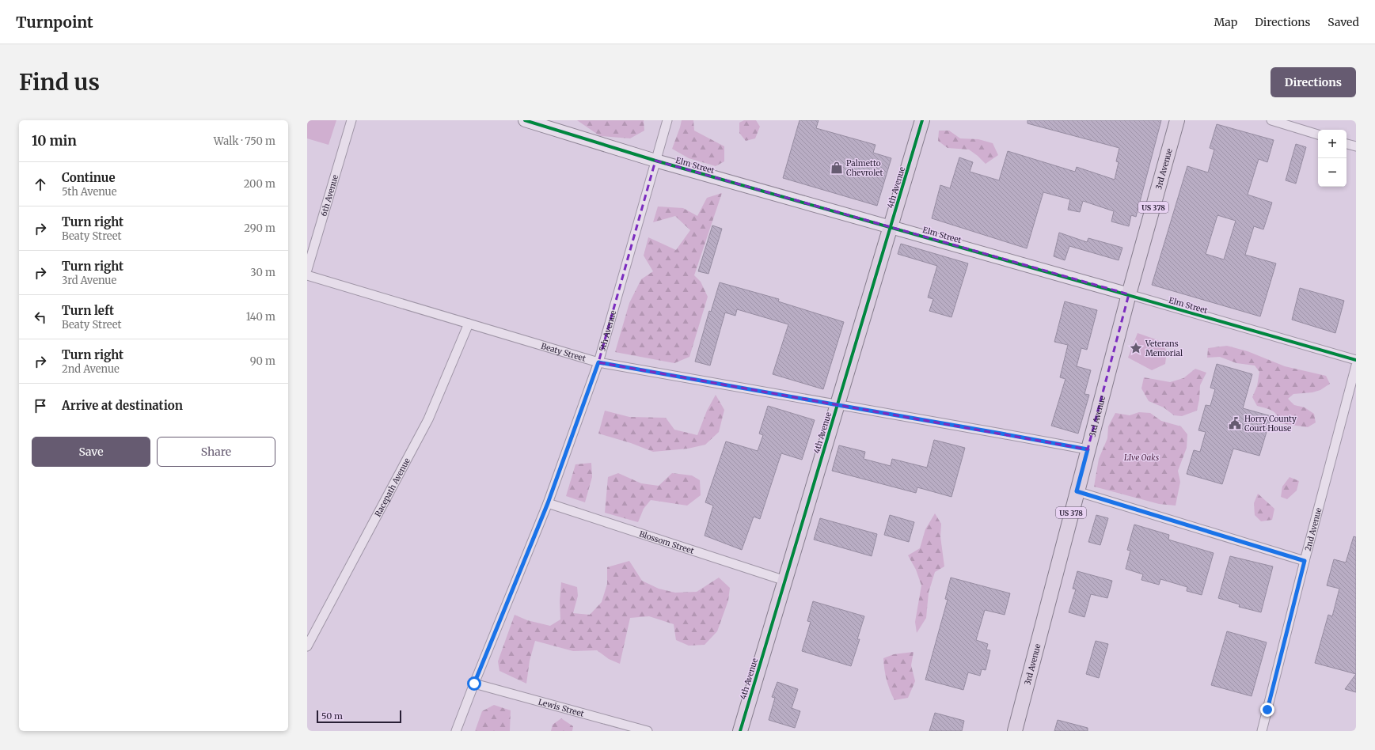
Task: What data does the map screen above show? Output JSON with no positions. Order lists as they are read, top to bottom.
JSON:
{
  "streets": {
    "main road": ["3rd Avenue", "4th Avenue", "US 378"],
    "street": [
      "Elm Street",
      "6th Avenue",
      "5th Avenue",
      "Beaty Street",
      "Racepath Avenue",
      "2nd Avenue",
      "Blossom Street",
      "Lewis Street"
    ]
  },
  "crossings": [
    ["Elm Street", "3rd Avenue"],
    ["Elm Street", "4th Avenue"],
    ["Elm Street", "5th Avenue"],
    ["3rd Avenue", "Beaty Street"],
    ["4th Avenue", "Beaty Street"],
    ["4th Avenue", "Blossom Street"],
    ["5th Avenue", "Beaty Street"],
    ["5th Avenue", "Blossom Street"],
    ["5th Avenue", "Lewis Street"],
    ["Beaty Street", "Racepath Avenue"]
  ],
  "parks": ["LIve Oaks"],
  "places": {
    "shop": ["Palmetto Chevrolet"],
    "place": ["Veterans Memorial"],
    "public building": ["Horry County Court House"]
  },
  "scale_bar": "50 m",
  "page": {
    "header": "Turnpoint",
    "nav": ["Map", "Directions", "Saved"],
    "buttons": [
      "Directions",
      ["Save", "Share"]
    ],
    "title": "Find us",
    "heading": ["10 min", "Walk · 750 m"],
    "map_buttons": ["+", "−"],
    "list": [
      ["Continue", "5th Avenue", "200 m"],
      ["Turn right", "Beaty Street", "290 m"],
      ["Turn right", "3rd Avenue", "30 m"],
      ["Turn left", "Beaty Street", "140 m"],
      ["Turn right", "2nd Avenue", "90 m"],
      "Arrive at destination"
    ],
    "scale": "50 m"
  }
}
